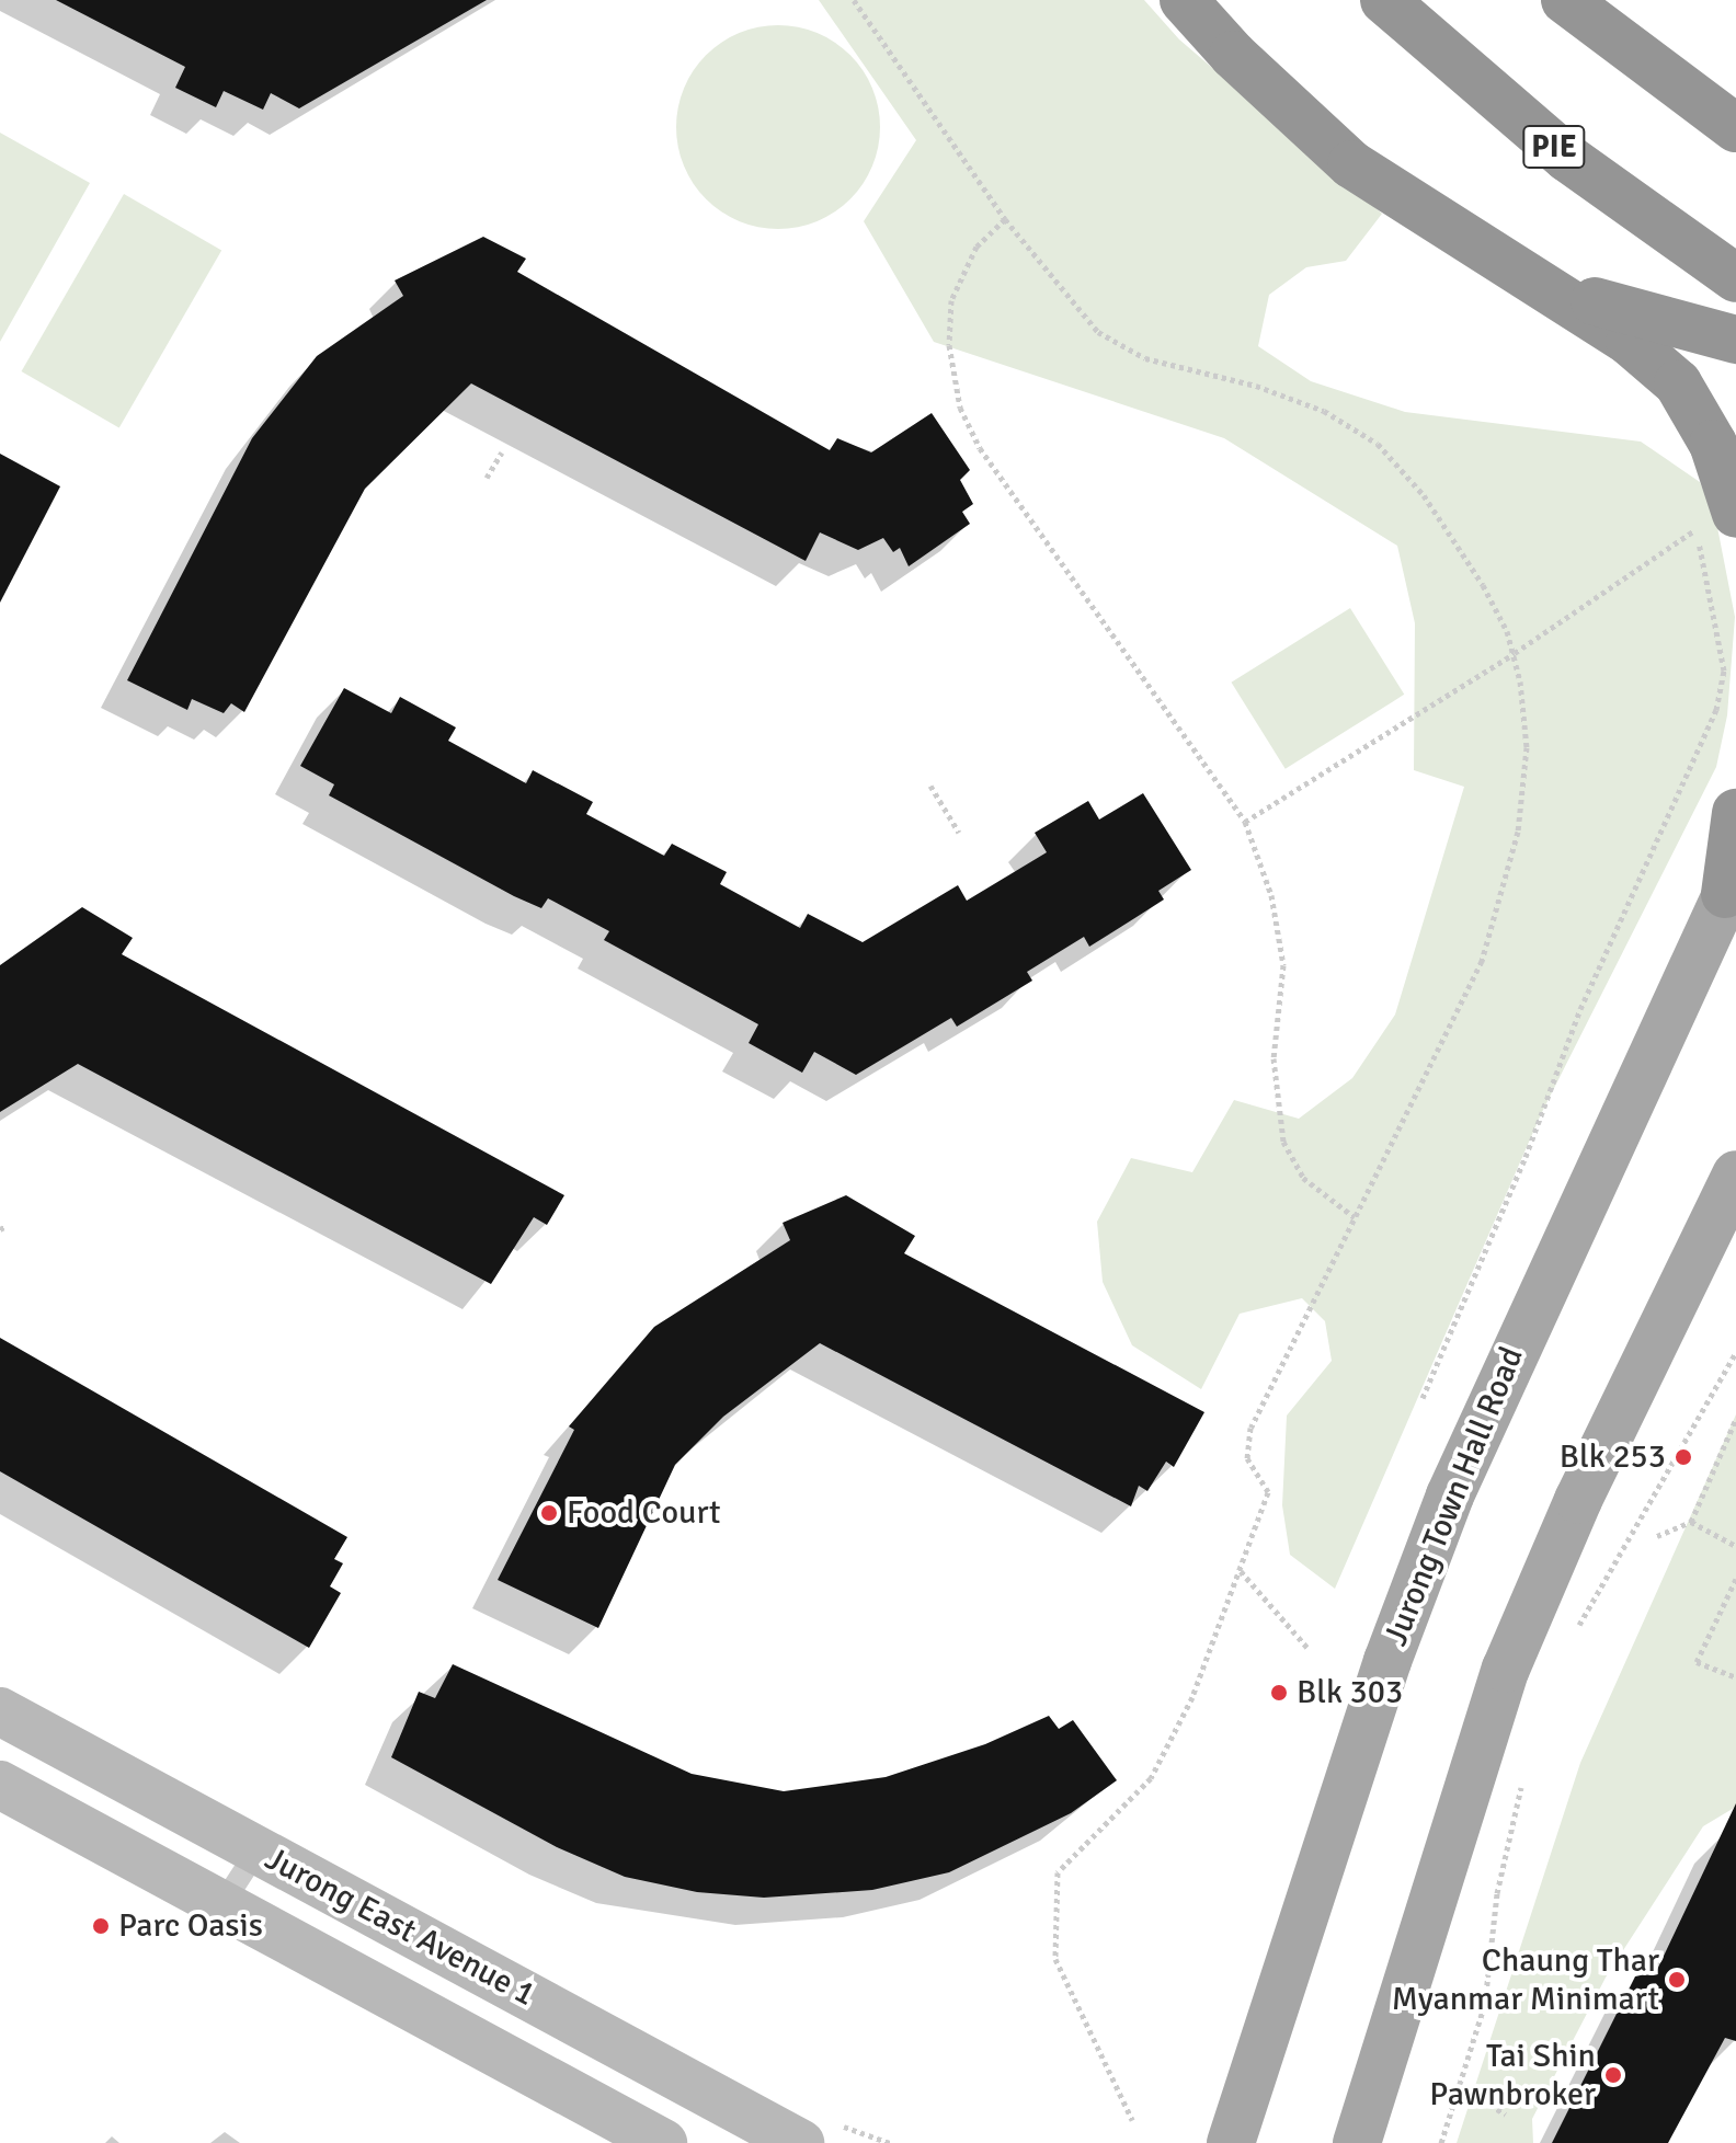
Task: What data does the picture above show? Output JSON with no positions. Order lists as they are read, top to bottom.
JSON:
{
  "streets": {
    "highway": ["PIE"],
    "main road": ["Jurong Town Hall Road"],
    "street": ["Jurong East Avenue 1"]
  },
  "places": [
    "Blk 253",
    "Food Court",
    "Blk 303",
    "Parc Oasis",
    "Chaung Thar Myanmar Minimart",
    "Tai Shin Pawnbroker"
  ]
}
